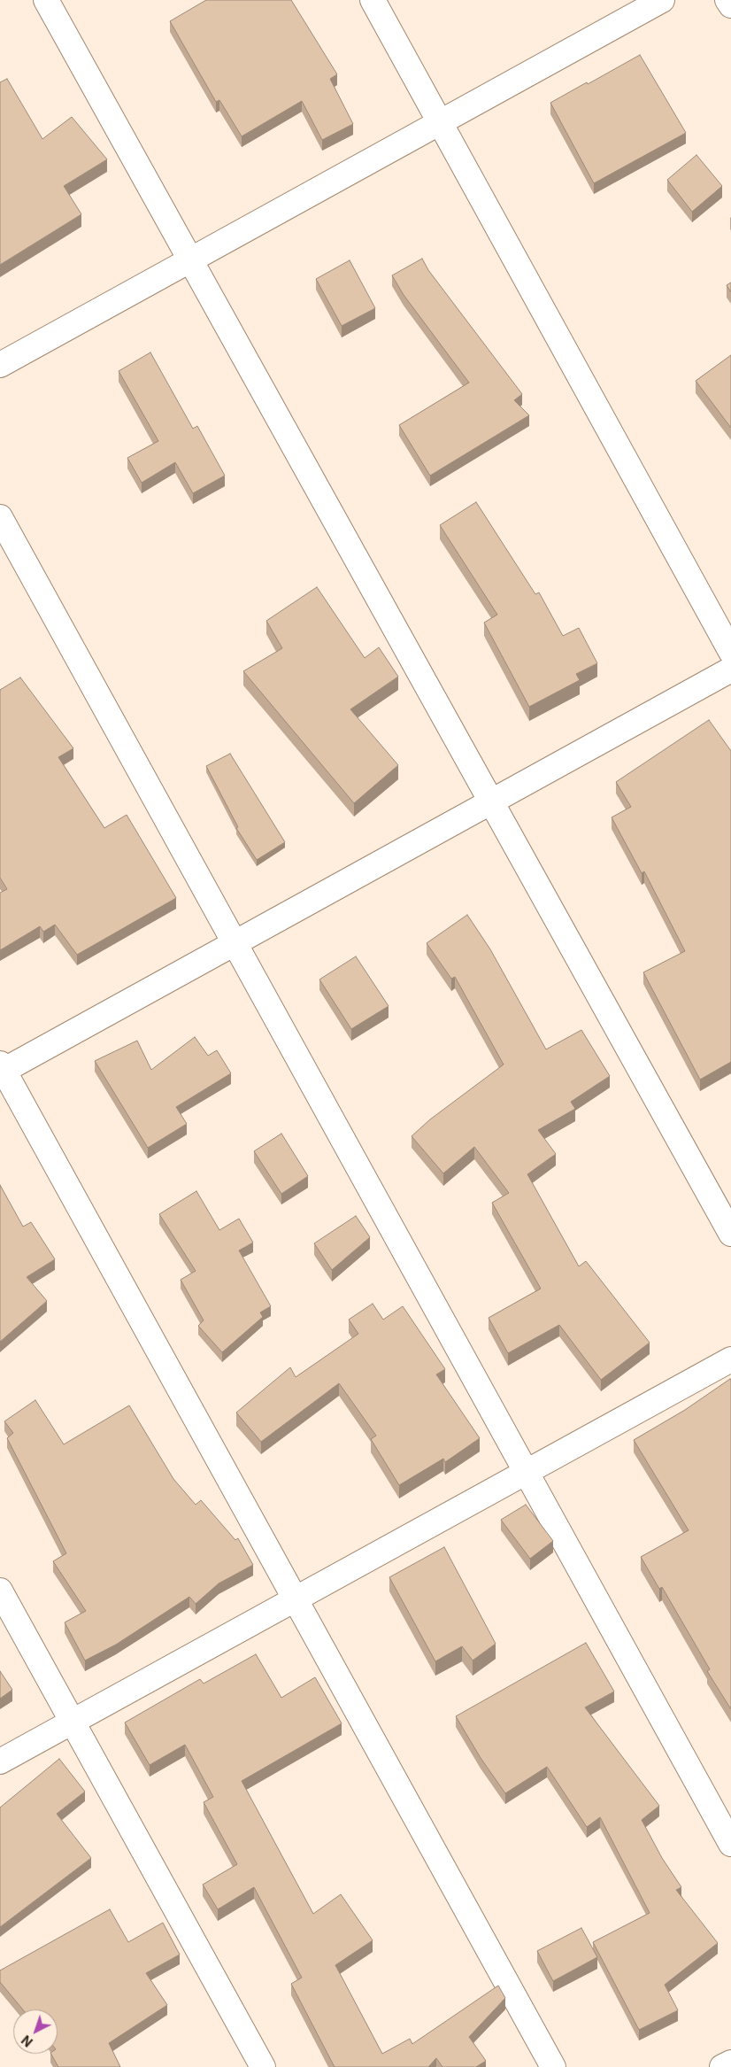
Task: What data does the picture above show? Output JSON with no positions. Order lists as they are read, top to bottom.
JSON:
{
  "north": "bottom left"
}
